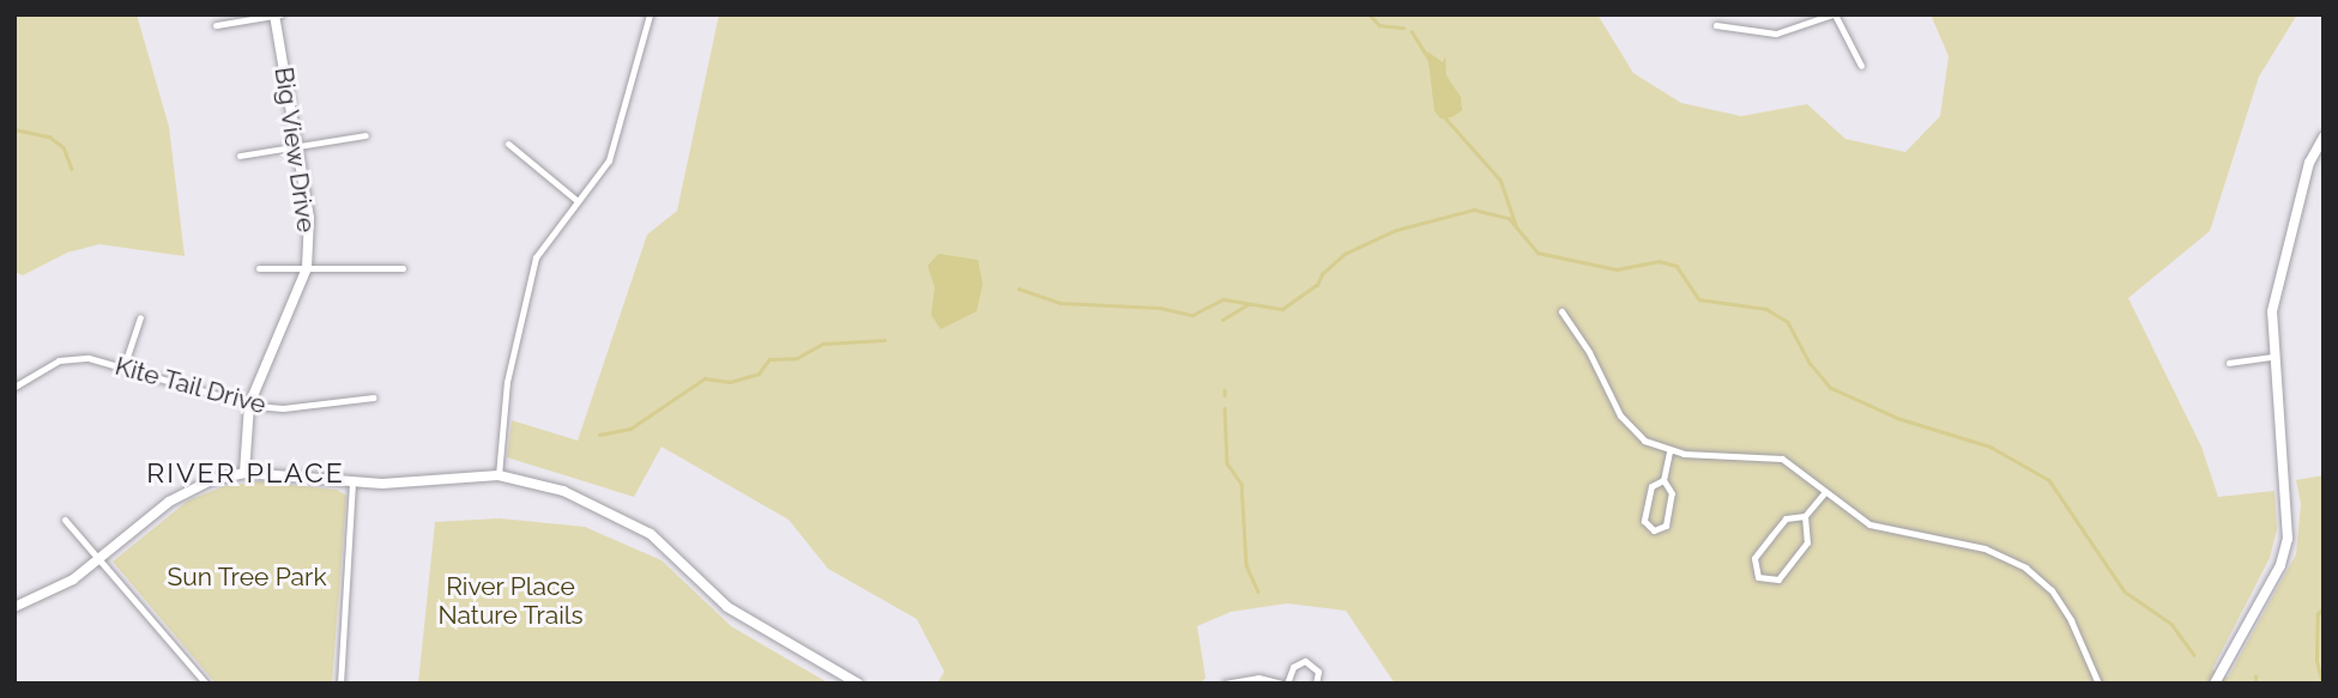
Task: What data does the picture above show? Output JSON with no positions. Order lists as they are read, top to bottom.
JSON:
{
  "streets": {
    "street": ["Big View Drive", "Kite Tail Drive"]
  },
  "crossings": [
    ["Big View Drive", "Kite Tail Drive"]
  ],
  "districts": ["RIVER PLACE"],
  "parks": ["Sun Tree Park", "River Place Nature Trails"]
}
